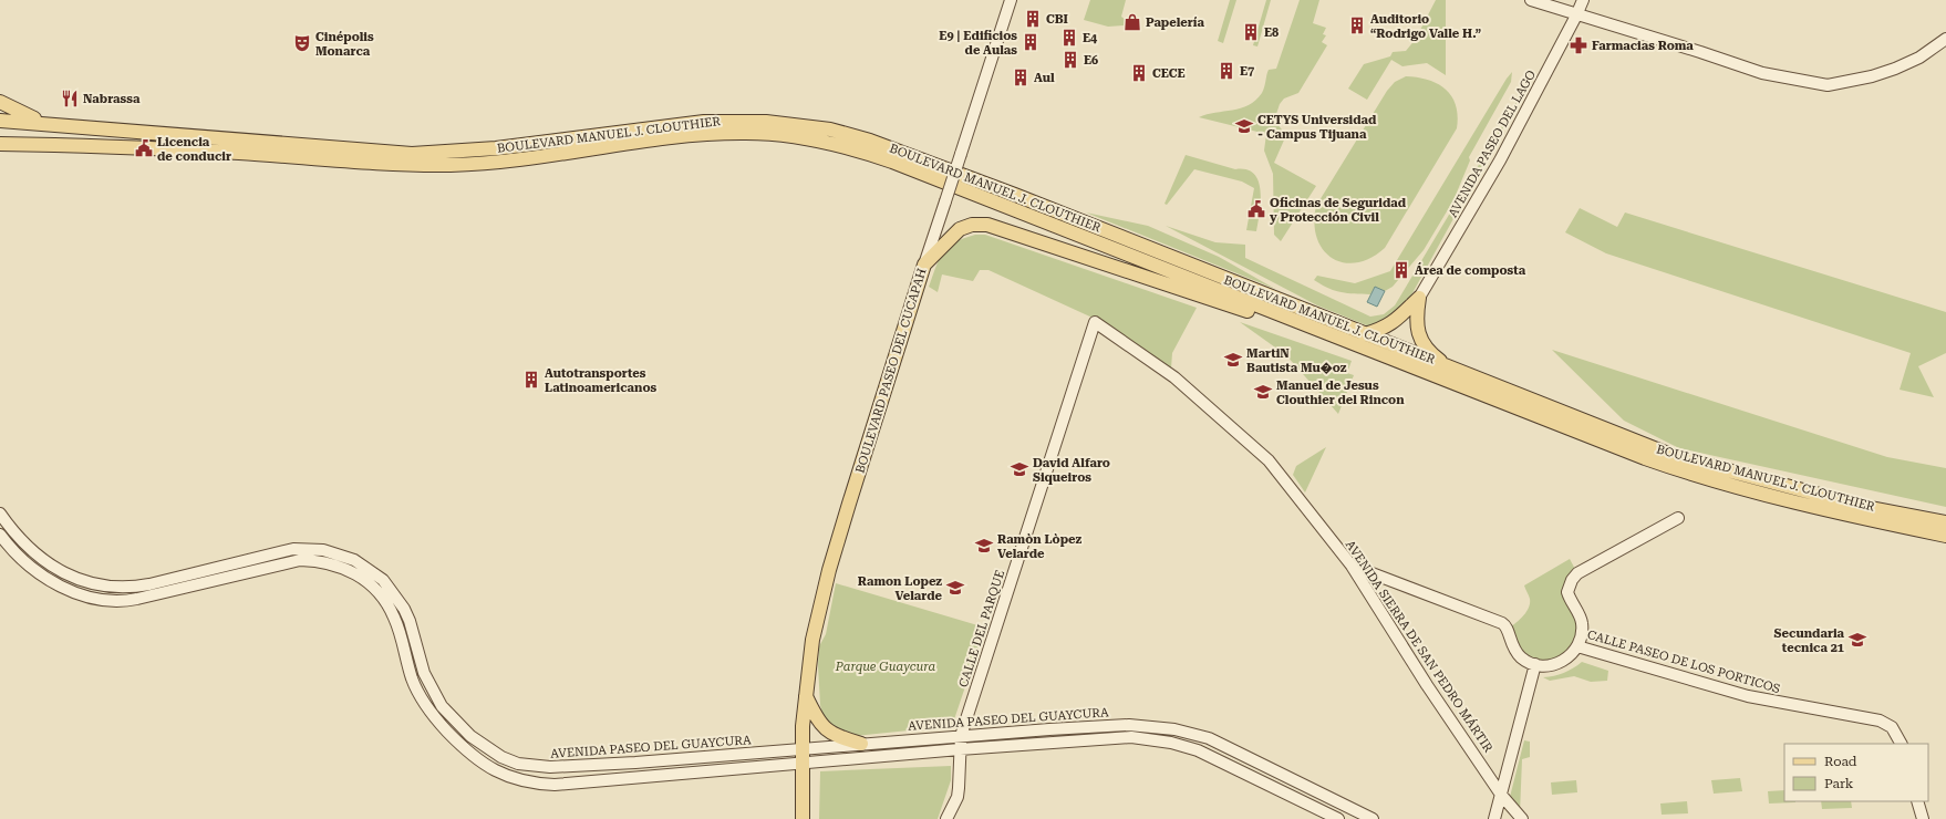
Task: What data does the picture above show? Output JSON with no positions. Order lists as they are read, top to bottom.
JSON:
{
  "streets": {
    "main road": [
      "BOULEVARD MANUEL J. CLOUTHIER",
      "AVENIDA PASEO DEL LAGO",
      "BOULEVARD PASEO DEL CUCAPAH",
      "CALLE DEL PARQUE",
      "AVENIDA SIERRA DE SAN PEDRO MÁRTIR",
      "CALLE PASEO DE LOS PORTICOS",
      "AVENIDA PASEO DEL GUAYCURA"
    ]
  },
  "crossings": [
    ["BOULEVARD PASEO DEL CUCAPAH", "AVENIDA PASEO DEL GUAYCURA"],
    ["CALLE DEL PARQUE", "AVENIDA SIERRA DE SAN PEDRO MÁRTIR"],
    ["CALLE DEL PARQUE", "AVENIDA PASEO DEL GUAYCURA"]
  ],
  "parks": ["Parque Guaycura"],
  "places": {
    "building": [
      "CBI",
      "Auditorio “Rodrigo Valle H.”",
      "E8",
      "E4",
      "E9 | Edificios de Aulas",
      "E6",
      "E7",
      "CECE",
      "Aul",
      "Área de composta",
      "Autotransportes Latinoamericanos"
    ],
    "shop": ["Papelería"],
    "theatre": ["Cinépolis Monarca"],
    "pharmacy": ["Farmacias Roma"],
    "restaurant": ["Nabrassa"],
    "school or university": [
      "CETYS Universidad - Campus Tijuana",
      "MartiN Bautista Mu�oz",
      "Manuel de Jesus Clouthier del Rincon",
      "David Alfaro Siqueiros",
      "Ramòn Lòpez Velarde",
      "Ramon Lopez Velarde",
      "Secundaria tecnica 21"
    ],
    "public building": ["Licencia de conducir", "Oficinas de Seguridad y Protección Civil"]
  },
  "legend": ["Road", "Park"]
}
